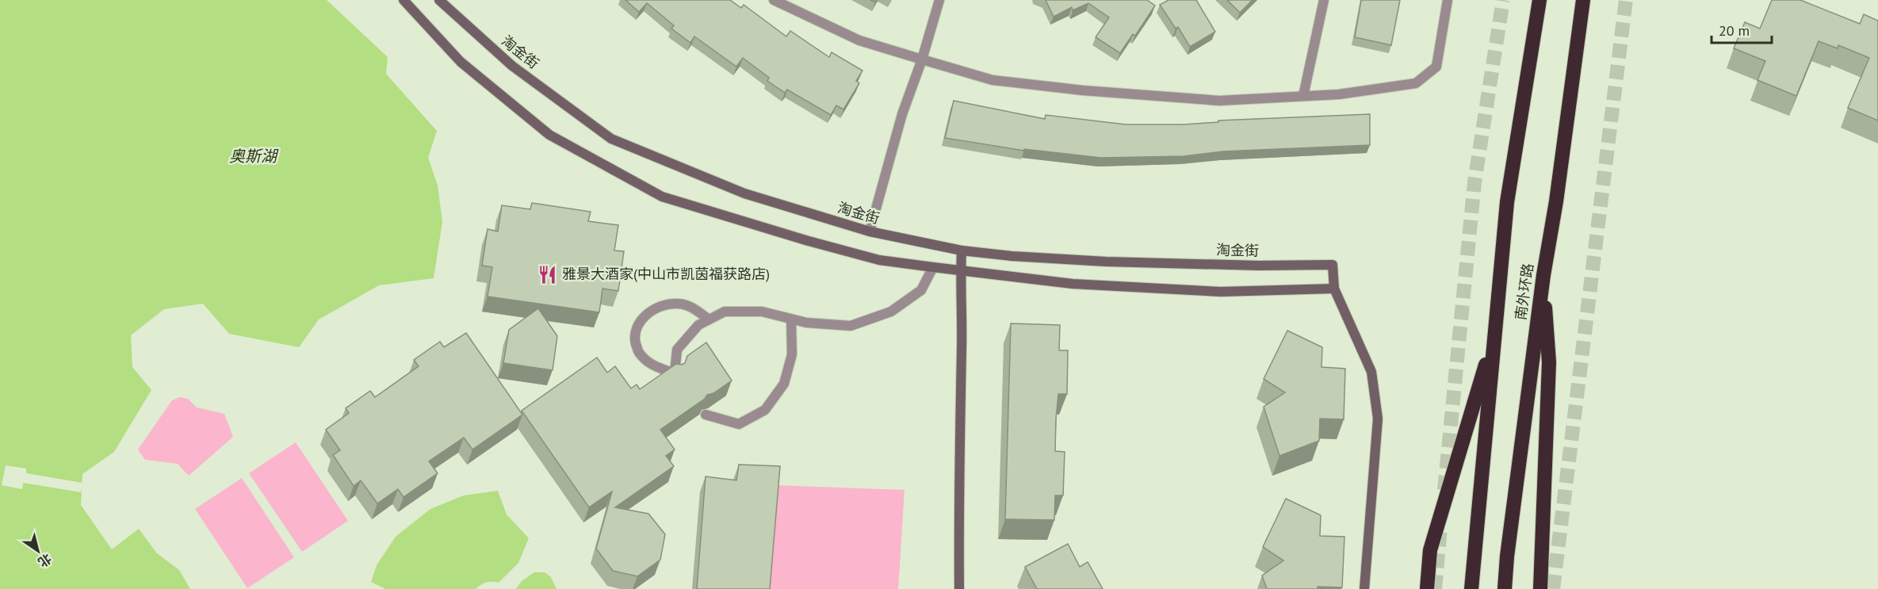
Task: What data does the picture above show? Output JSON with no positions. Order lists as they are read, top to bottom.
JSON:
{
  "streets": {
    "highway": ["南外环路"],
    "street": ["淘金街"]
  },
  "water": ["奥斯湖"],
  "places": {
    "restaurant": ["雅景大酒家(中山市凯茵福获路店)"]
  },
  "scale_bar": "20 m",
  "north": "bottom right"
}
